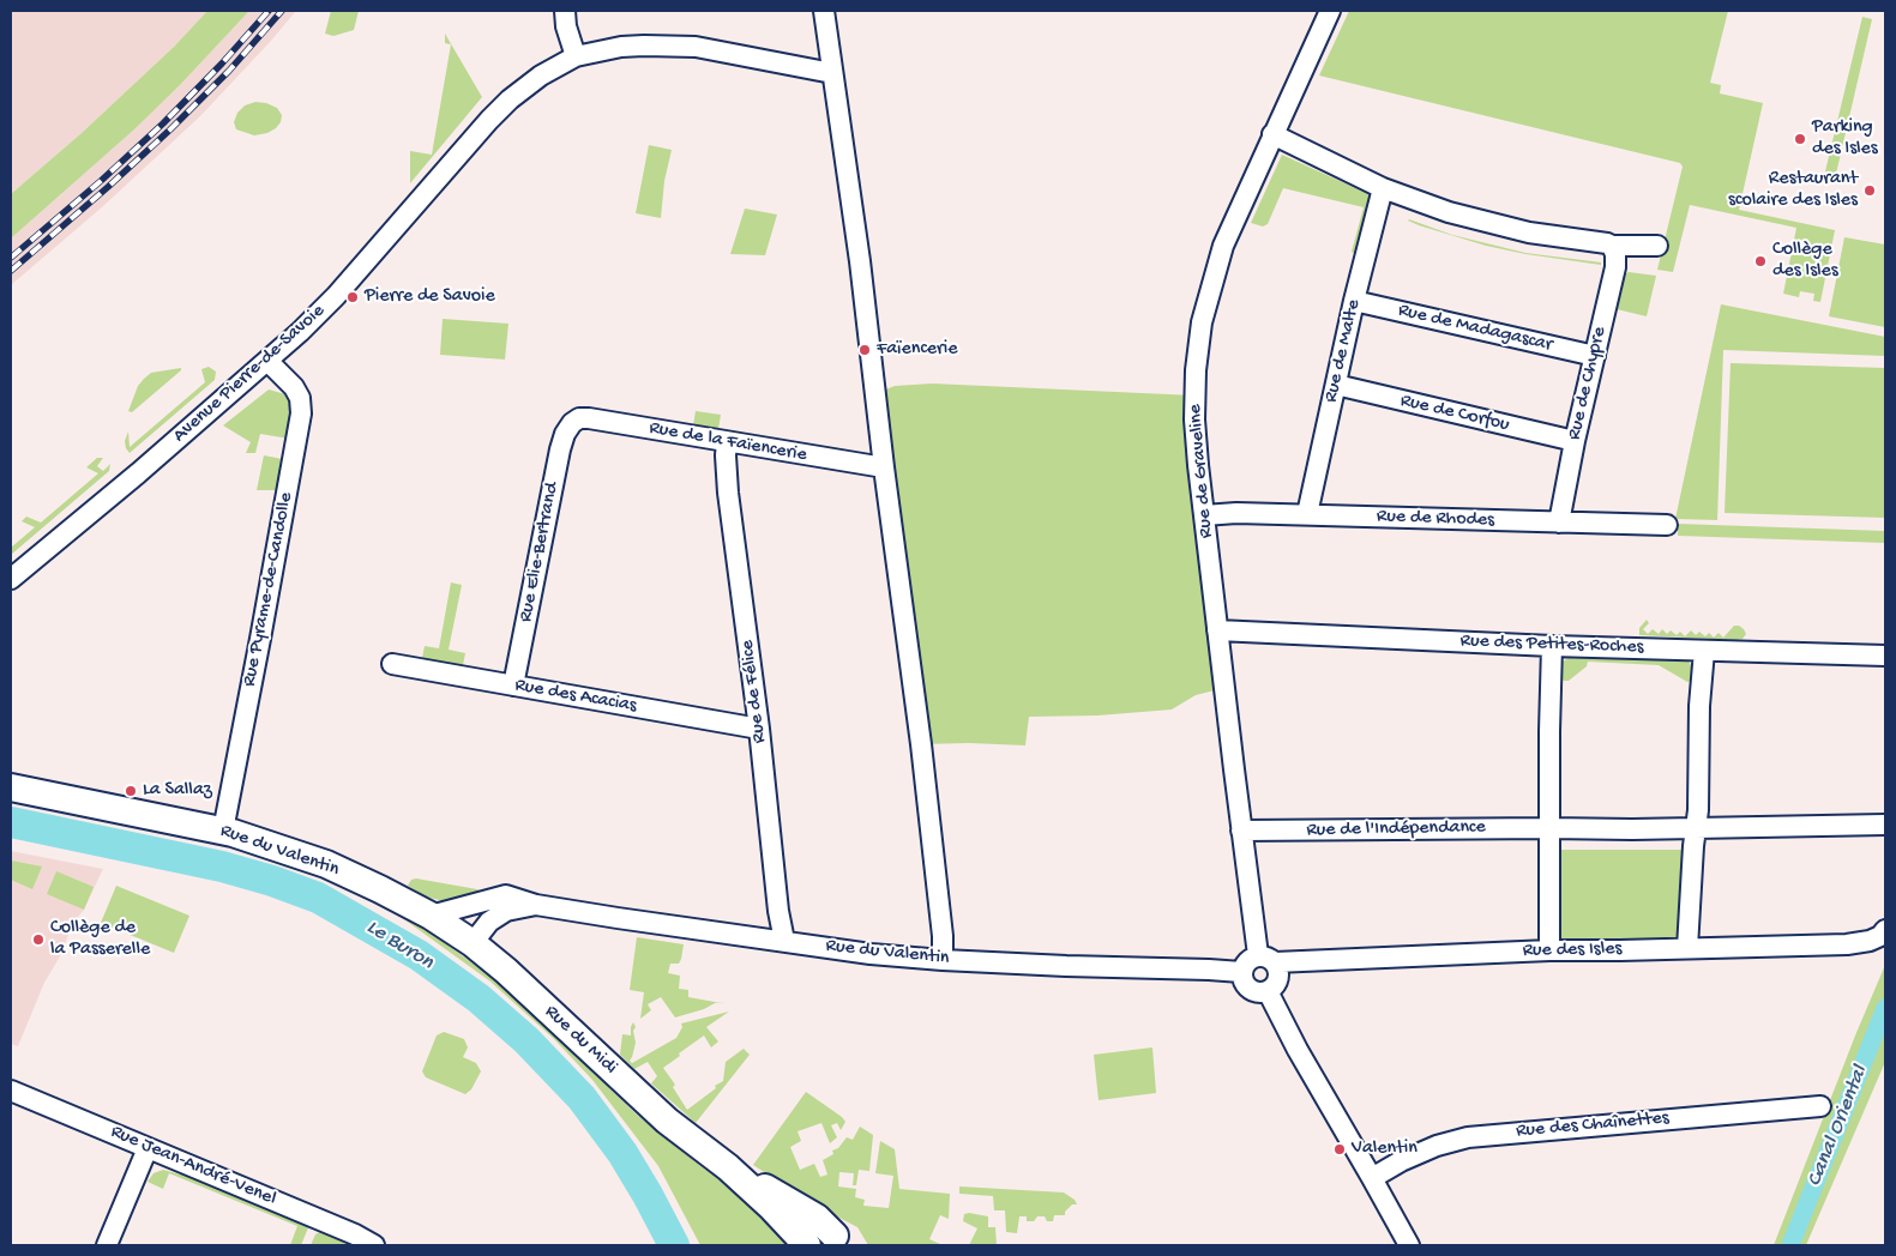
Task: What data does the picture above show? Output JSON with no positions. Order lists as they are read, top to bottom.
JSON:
{
  "streets": {
    "main road": ["Rue du Valentin", "Rue du Midi"],
    "street": [
      "Rue de Madagascar",
      "Rue de Malte",
      "Avenue Pierre-de-Savoie",
      "Rue de Chypre",
      "Rue de Corfou",
      "Rue de la Faïencerie",
      "Rue de Graveline",
      "Rue de Rhodes",
      "Rue Elie-Bertrand",
      "Rue Pyrame-de-Candolle",
      "Rue des Petites-Roches",
      "Rue de Félice",
      "Rue des Acacias",
      "Rue de l'Indépendance",
      "Rue des Isles",
      "Rue des Chaînettes",
      "Rue Jean-André-Venel"
    ]
  },
  "crossings": [
    ["Rue de Madagascar", "Rue de Malte"],
    ["Rue de Madagascar", "Rue de Chypre"],
    ["Rue de Malte", "Rue de Corfou"],
    ["Rue de Malte", "Rue de Rhodes"],
    ["Avenue Pierre-de-Savoie", "Rue Pyrame-de-Candolle"],
    ["Rue de Chypre", "Rue de Corfou"],
    ["Rue de Chypre", "Rue de Rhodes"],
    ["Rue de la Faïencerie", "Rue Elie-Bertrand"],
    ["Rue de la Faïencerie", "Rue de Félice"],
    ["Rue de Graveline", "Rue de Rhodes"],
    ["Rue de Graveline", "Rue des Petites-Roches"],
    ["Rue de Graveline", "Rue de l'Indépendance"],
    ["Rue de Graveline", "Rue du Valentin"],
    ["Rue de Graveline", "Rue des Isles"],
    ["Rue Elie-Bertrand", "Rue des Acacias"],
    ["Rue Pyrame-de-Candolle", "Rue du Valentin"],
    ["Rue de Félice", "Rue des Acacias"],
    ["Rue de Félice", "Rue du Valentin"],
    ["Rue du Valentin", "Rue des Isles"],
    ["Rue du Valentin", "Rue du Midi"]
  ],
  "water": ["Le Buron", "Canal Oriental"],
  "places": [
    "Parking des Isles",
    "Restaurant scolaire des Isles",
    "Collège des Isles",
    "Pierre de Savoie",
    "Faïencerie",
    "La Sallaz",
    "Collège de la Passerelle",
    "Valentin"
  ]
}
